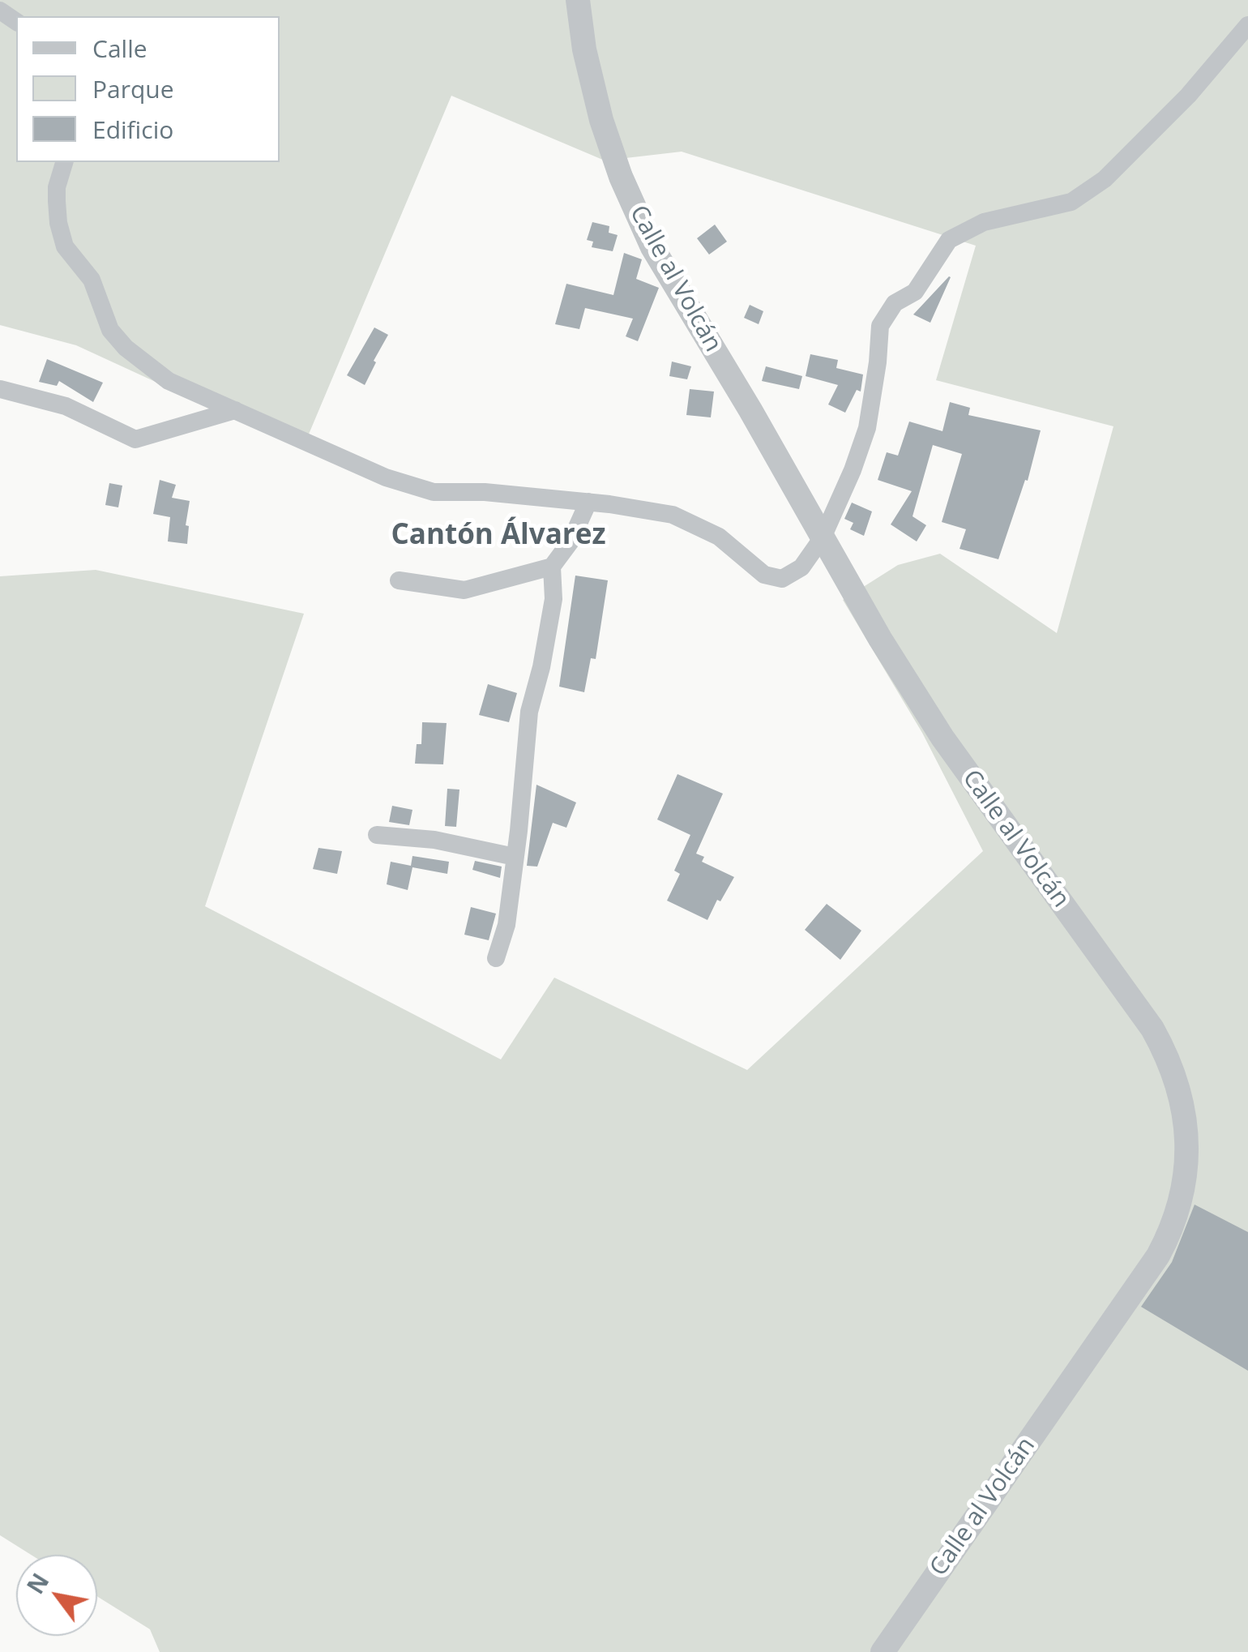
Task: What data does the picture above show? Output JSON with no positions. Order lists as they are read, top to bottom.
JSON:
{
  "streets": {
    "street": ["Calle al Volcán"]
  },
  "districts": ["Cantón Álvarez"],
  "legend": ["Calle", "Parque", "Edificio"],
  "north": "top left"
}
